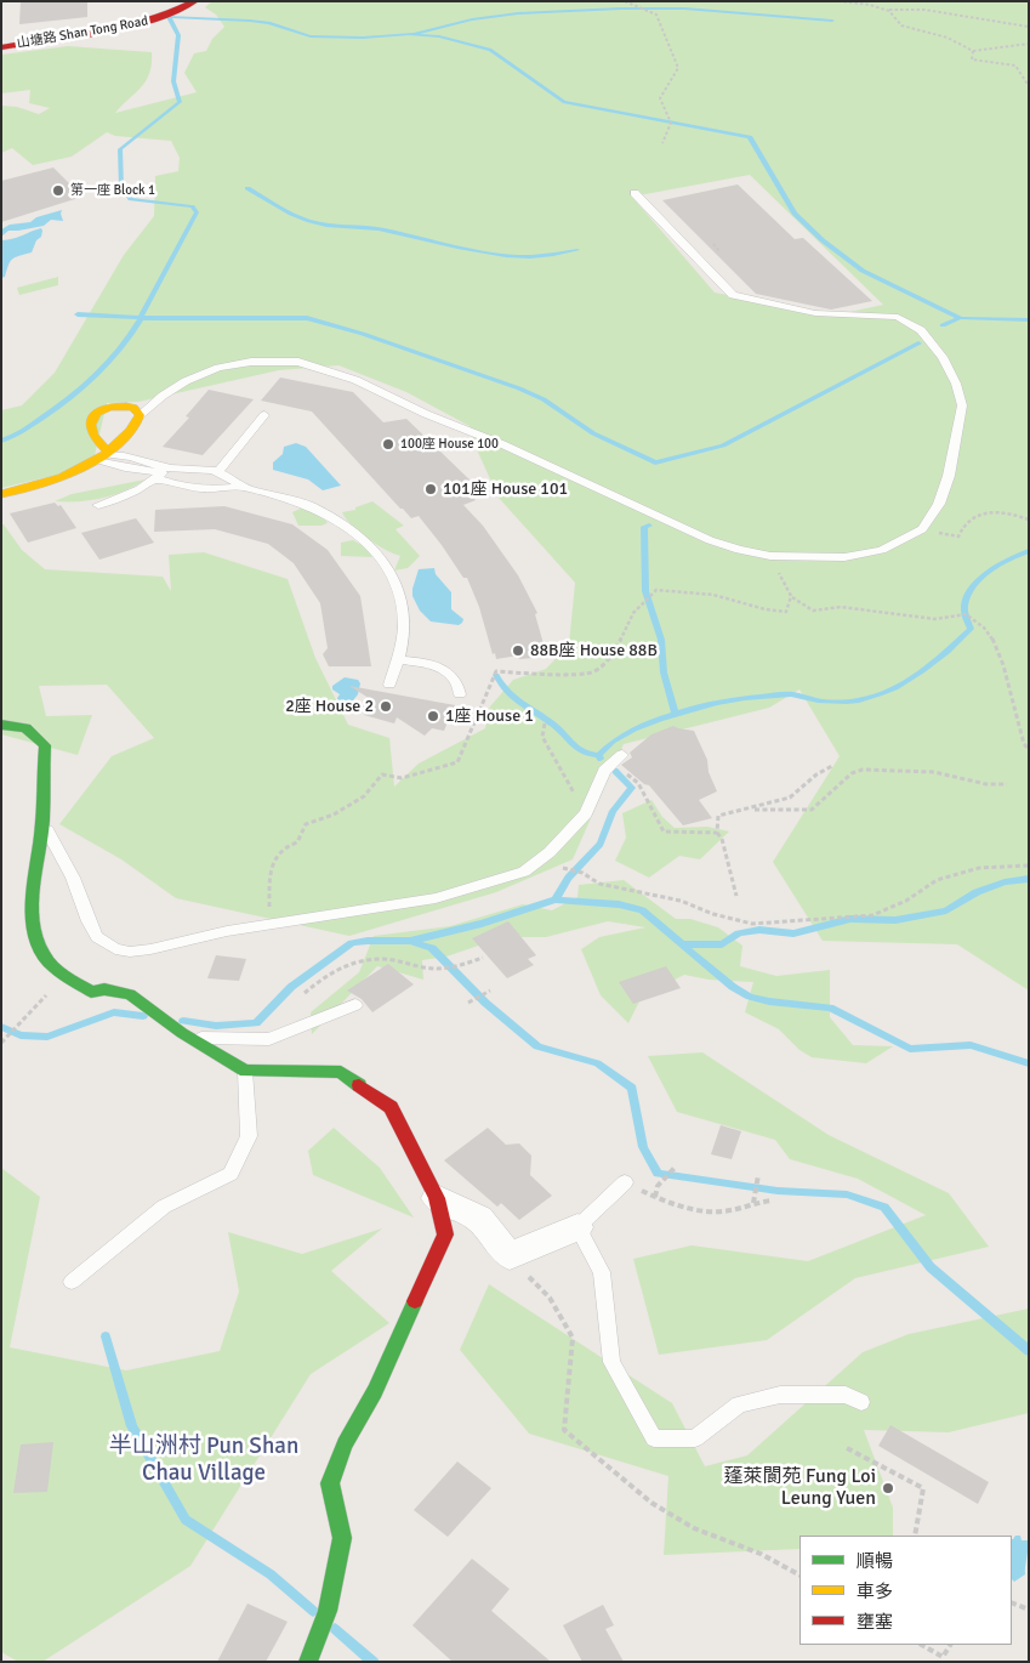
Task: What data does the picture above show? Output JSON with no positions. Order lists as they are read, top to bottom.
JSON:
{
  "streets": {
    "street": ["山塘路 Shan Tong Road"]
  },
  "districts": ["半山洲村 Pun Shan Chau Village"],
  "places": [
    "第一座 Block 1",
    "100座 House 100",
    "101座 House 101",
    "88B座 House 88B",
    "2座 House 2",
    "1座 House 1",
    "蓬萊閬苑 Fung Loi Leung Yuen"
  ],
  "legend": ["順暢", "車多", "壅塞"]
}
